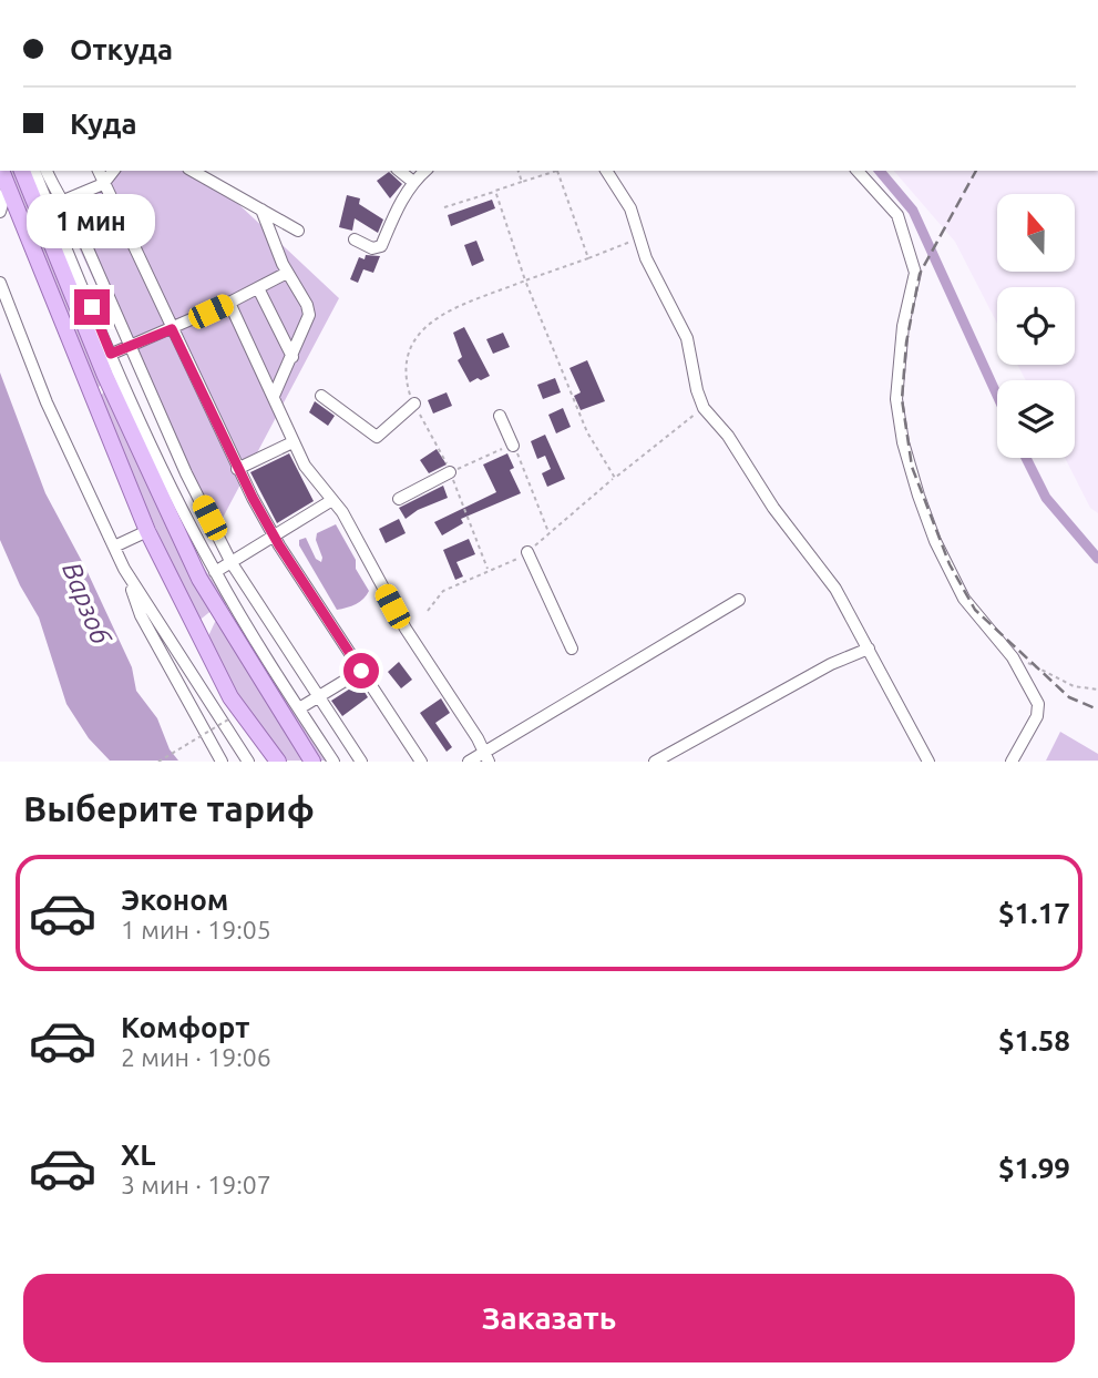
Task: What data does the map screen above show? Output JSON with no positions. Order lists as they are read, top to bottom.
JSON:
{
  "water": ["Варзоб"],
  "north": "top",
  "page": {
    "banner": ["Откуда", "Куда"],
    "bubble": "1 мин",
    "heading": "Выберите тариф",
    "list": [
      {
        "name": "Эконом",
        "note": "1 мин · 19:05",
        "value": "$1.17"
      },
      {
        "name": "Комфорт",
        "note": "2 мин · 19:06",
        "value": "$1.58"
      },
      {
        "name": "XL",
        "note": "3 мин · 19:07",
        "value": "$1.99"
      }
    ],
    "buttons": "Заказать"
  }
}
